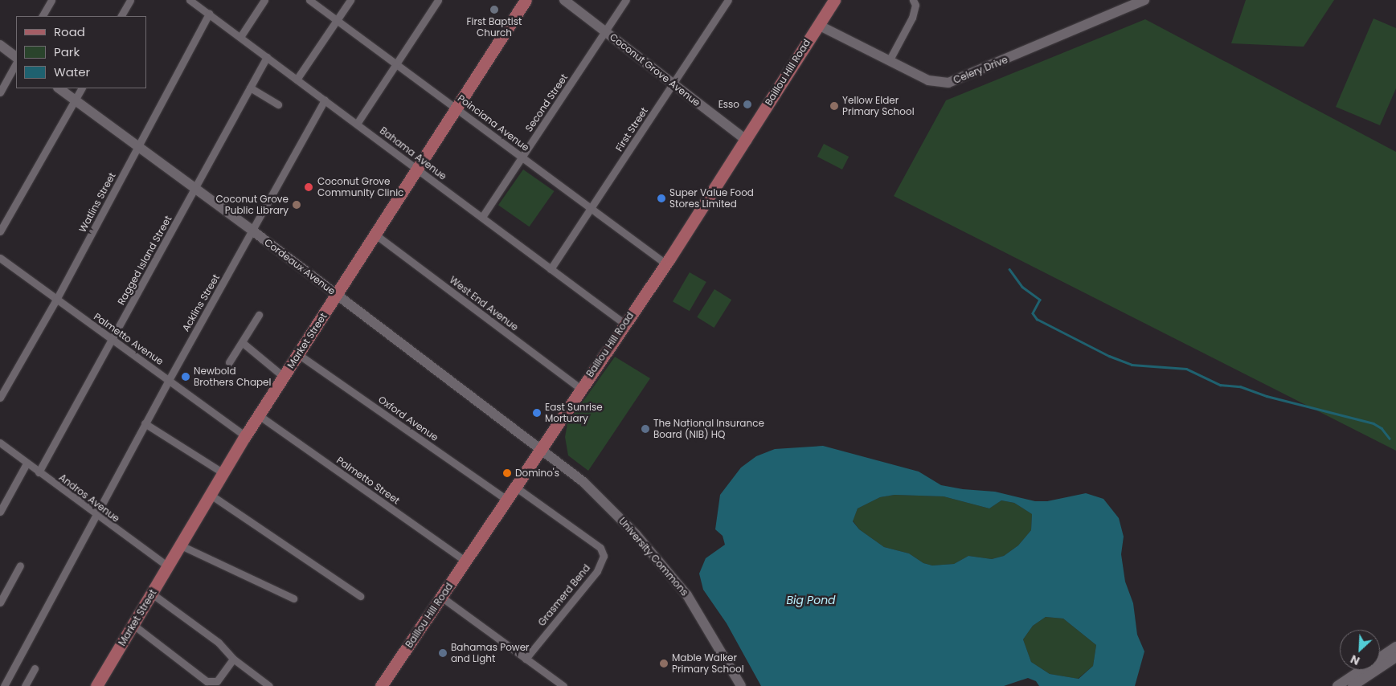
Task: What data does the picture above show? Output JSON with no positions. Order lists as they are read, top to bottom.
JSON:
{
  "streets": {
    "main road": ["Baillou Hill Road", "Market Street"],
    "street": [
      "Coconut Grove Avenue",
      "Celery Drive",
      "Second Street",
      "Poinciana Avenue",
      "First Street",
      "Bahama Avenue",
      "Watlins Street",
      "Ragged Island Street",
      "Cordeaux Avenue",
      "Acklins Street",
      "West End Avenue",
      "Palmetto Avenue",
      "Oxford Avenue",
      "Palmetto Street",
      "Andros Avenue",
      "University Commons",
      "Grasmerd Bend"
    ]
  },
  "crossings": [
    ["Coconut Grove Avenue", "Baillou Hill Road"],
    ["Coconut Grove Avenue", "Second Street"],
    ["Coconut Grove Avenue", "First Street"],
    ["Celery Drive", "Baillou Hill Road"],
    ["Baillou Hill Road", "Poinciana Avenue"],
    ["Baillou Hill Road", "Bahama Avenue"],
    ["Baillou Hill Road", "Cordeaux Avenue"],
    ["Baillou Hill Road", "West End Avenue"],
    ["Baillou Hill Road", "Oxford Avenue"],
    ["Baillou Hill Road", "Palmetto Street"],
    ["Baillou Hill Road", "University Commons"],
    ["Baillou Hill Road", "Grasmerd Bend"],
    ["Second Street", "Poinciana Avenue"],
    ["Second Street", "Bahama Avenue"],
    ["Poinciana Avenue", "First Street"],
    ["Poinciana Avenue", "Market Street"],
    ["First Street", "Bahama Avenue"],
    ["Bahama Avenue", "Watlins Street"],
    ["Bahama Avenue", "Ragged Island Street"],
    ["Bahama Avenue", "Acklins Street"],
    ["Bahama Avenue", "Market Street"],
    ["Watlins Street", "Cordeaux Avenue"],
    ["Watlins Street", "Palmetto Avenue"],
    ["Ragged Island Street", "Cordeaux Avenue"],
    ["Ragged Island Street", "Palmetto Avenue"],
    ["Ragged Island Street", "Andros Avenue"],
    ["Cordeaux Avenue", "Acklins Street"],
    ["Cordeaux Avenue", "Market Street"],
    ["Cordeaux Avenue", "University Commons"],
    ["Acklins Street", "Palmetto Avenue"],
    ["Acklins Street", "Andros Avenue"],
    ["West End Avenue", "Market Street"],
    ["Palmetto Avenue", "Market Street"],
    ["Market Street", "Oxford Avenue"],
    ["Market Street", "Palmetto Street"],
    ["Market Street", "Andros Avenue"]
  ],
  "water": ["Big Pond"],
  "places": [
    "First Baptist Church",
    "Esso",
    "Yellow Elder Primary School",
    "Coconut Grove Community Clinic",
    "Super Value Food Stores Limited",
    "Coconut Grove Public Library",
    "Newbold Brothers Chapel",
    "East Sunrise Mortuary",
    "The National Insurance Board (NIB) HQ",
    "Domino's",
    "Bahamas Power and Light",
    "Mable Walker Primary School"
  ],
  "legend": ["Road", "Park", "Water"],
  "north": "bottom left"
}
